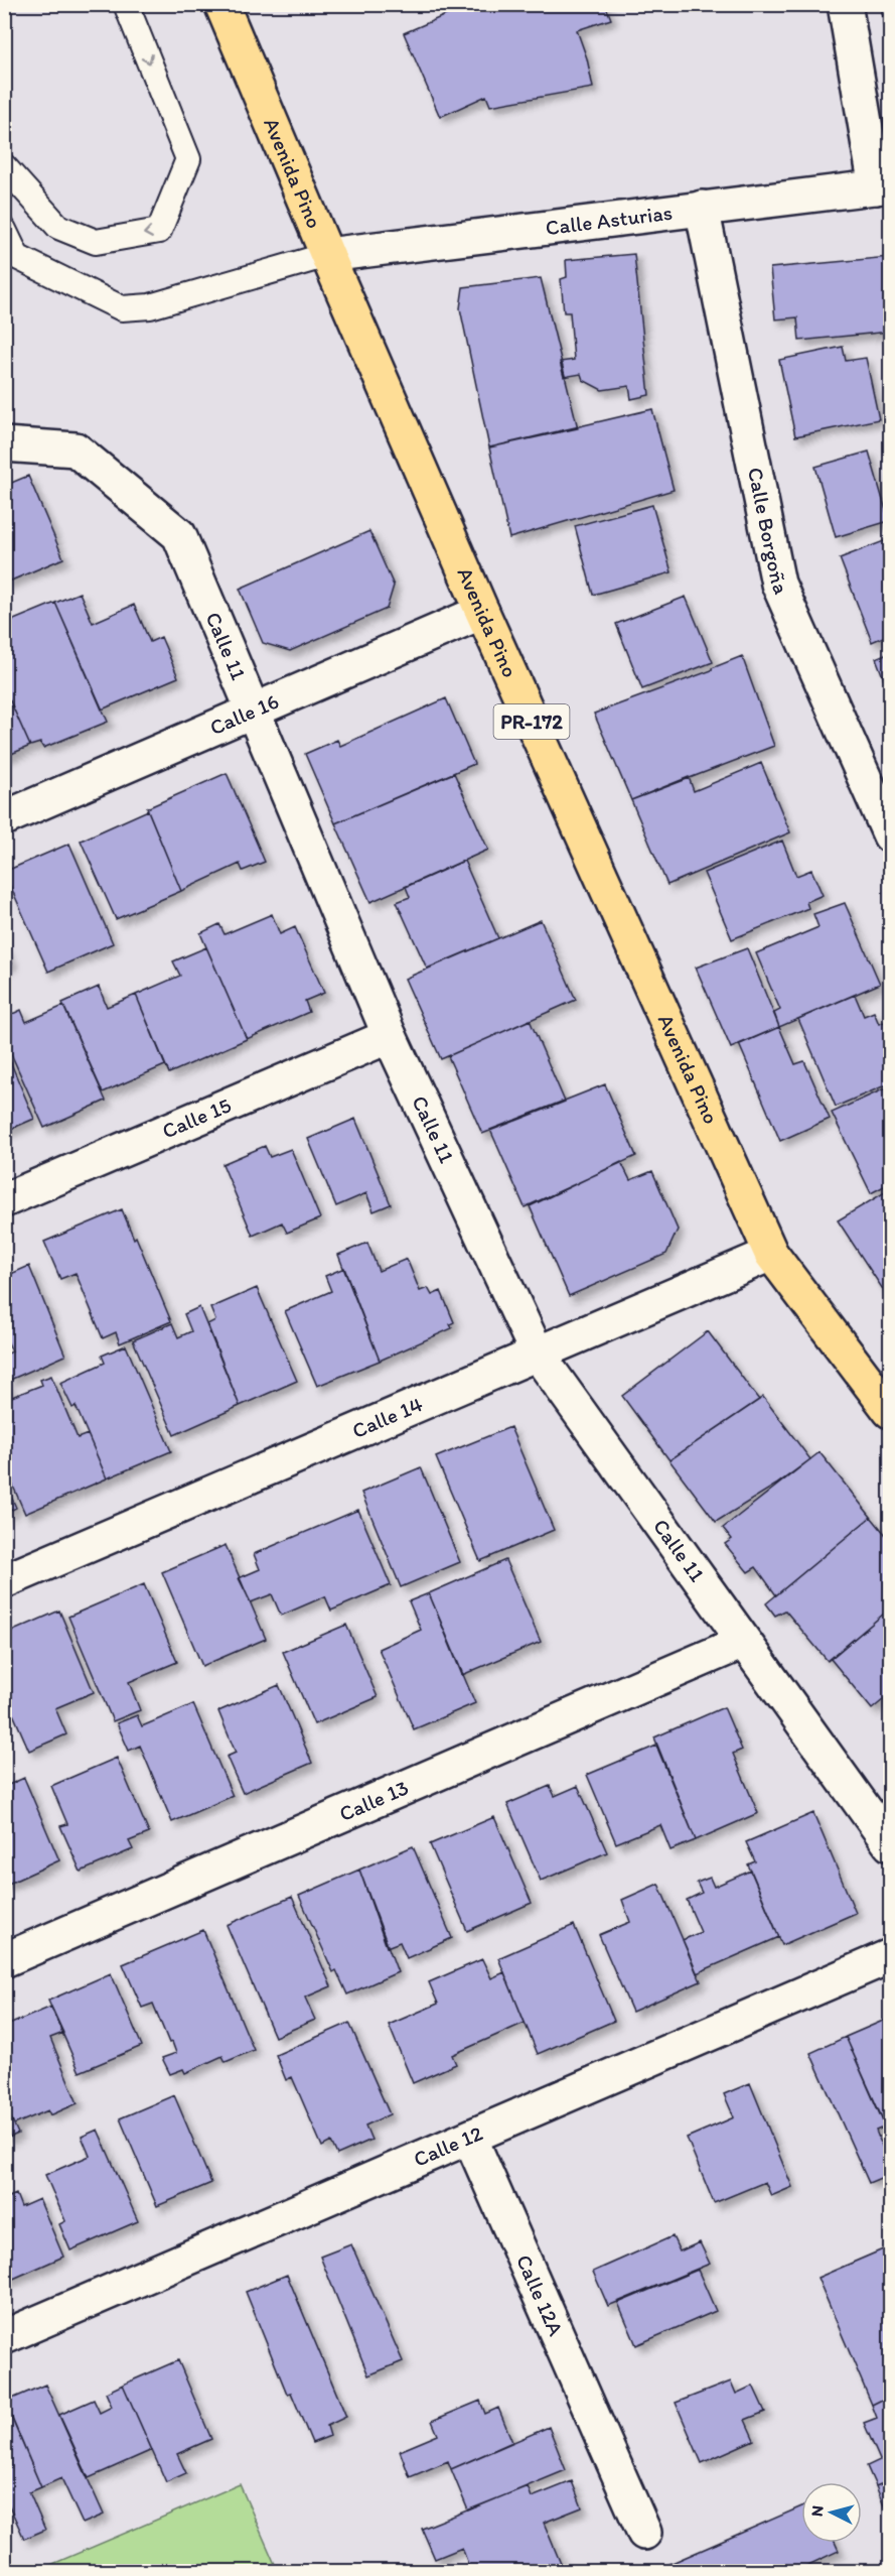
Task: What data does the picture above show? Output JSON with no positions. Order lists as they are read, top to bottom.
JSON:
{
  "streets": {
    "main road": ["Avenida Pino", "PR-172"],
    "street": [
      "Calle Asturias",
      "Calle Borgoña",
      "Calle 11",
      "Calle 16",
      "Calle 15",
      "Calle 14",
      "Calle 13",
      "Calle 12",
      "Calle 12A"
    ]
  },
  "crossings": [
    ["Avenida Pino", "Calle Asturias"],
    ["Avenida Pino", "Calle 16"],
    ["Avenida Pino", "Calle 14"],
    ["Calle Asturias", "Calle Borgoña"],
    ["Calle 11", "Calle 16"],
    ["Calle 11", "Calle 15"],
    ["Calle 11", "Calle 14"],
    ["Calle 11", "Calle 13"],
    ["Calle 12", "Calle 12A"]
  ],
  "north": "left"
}
